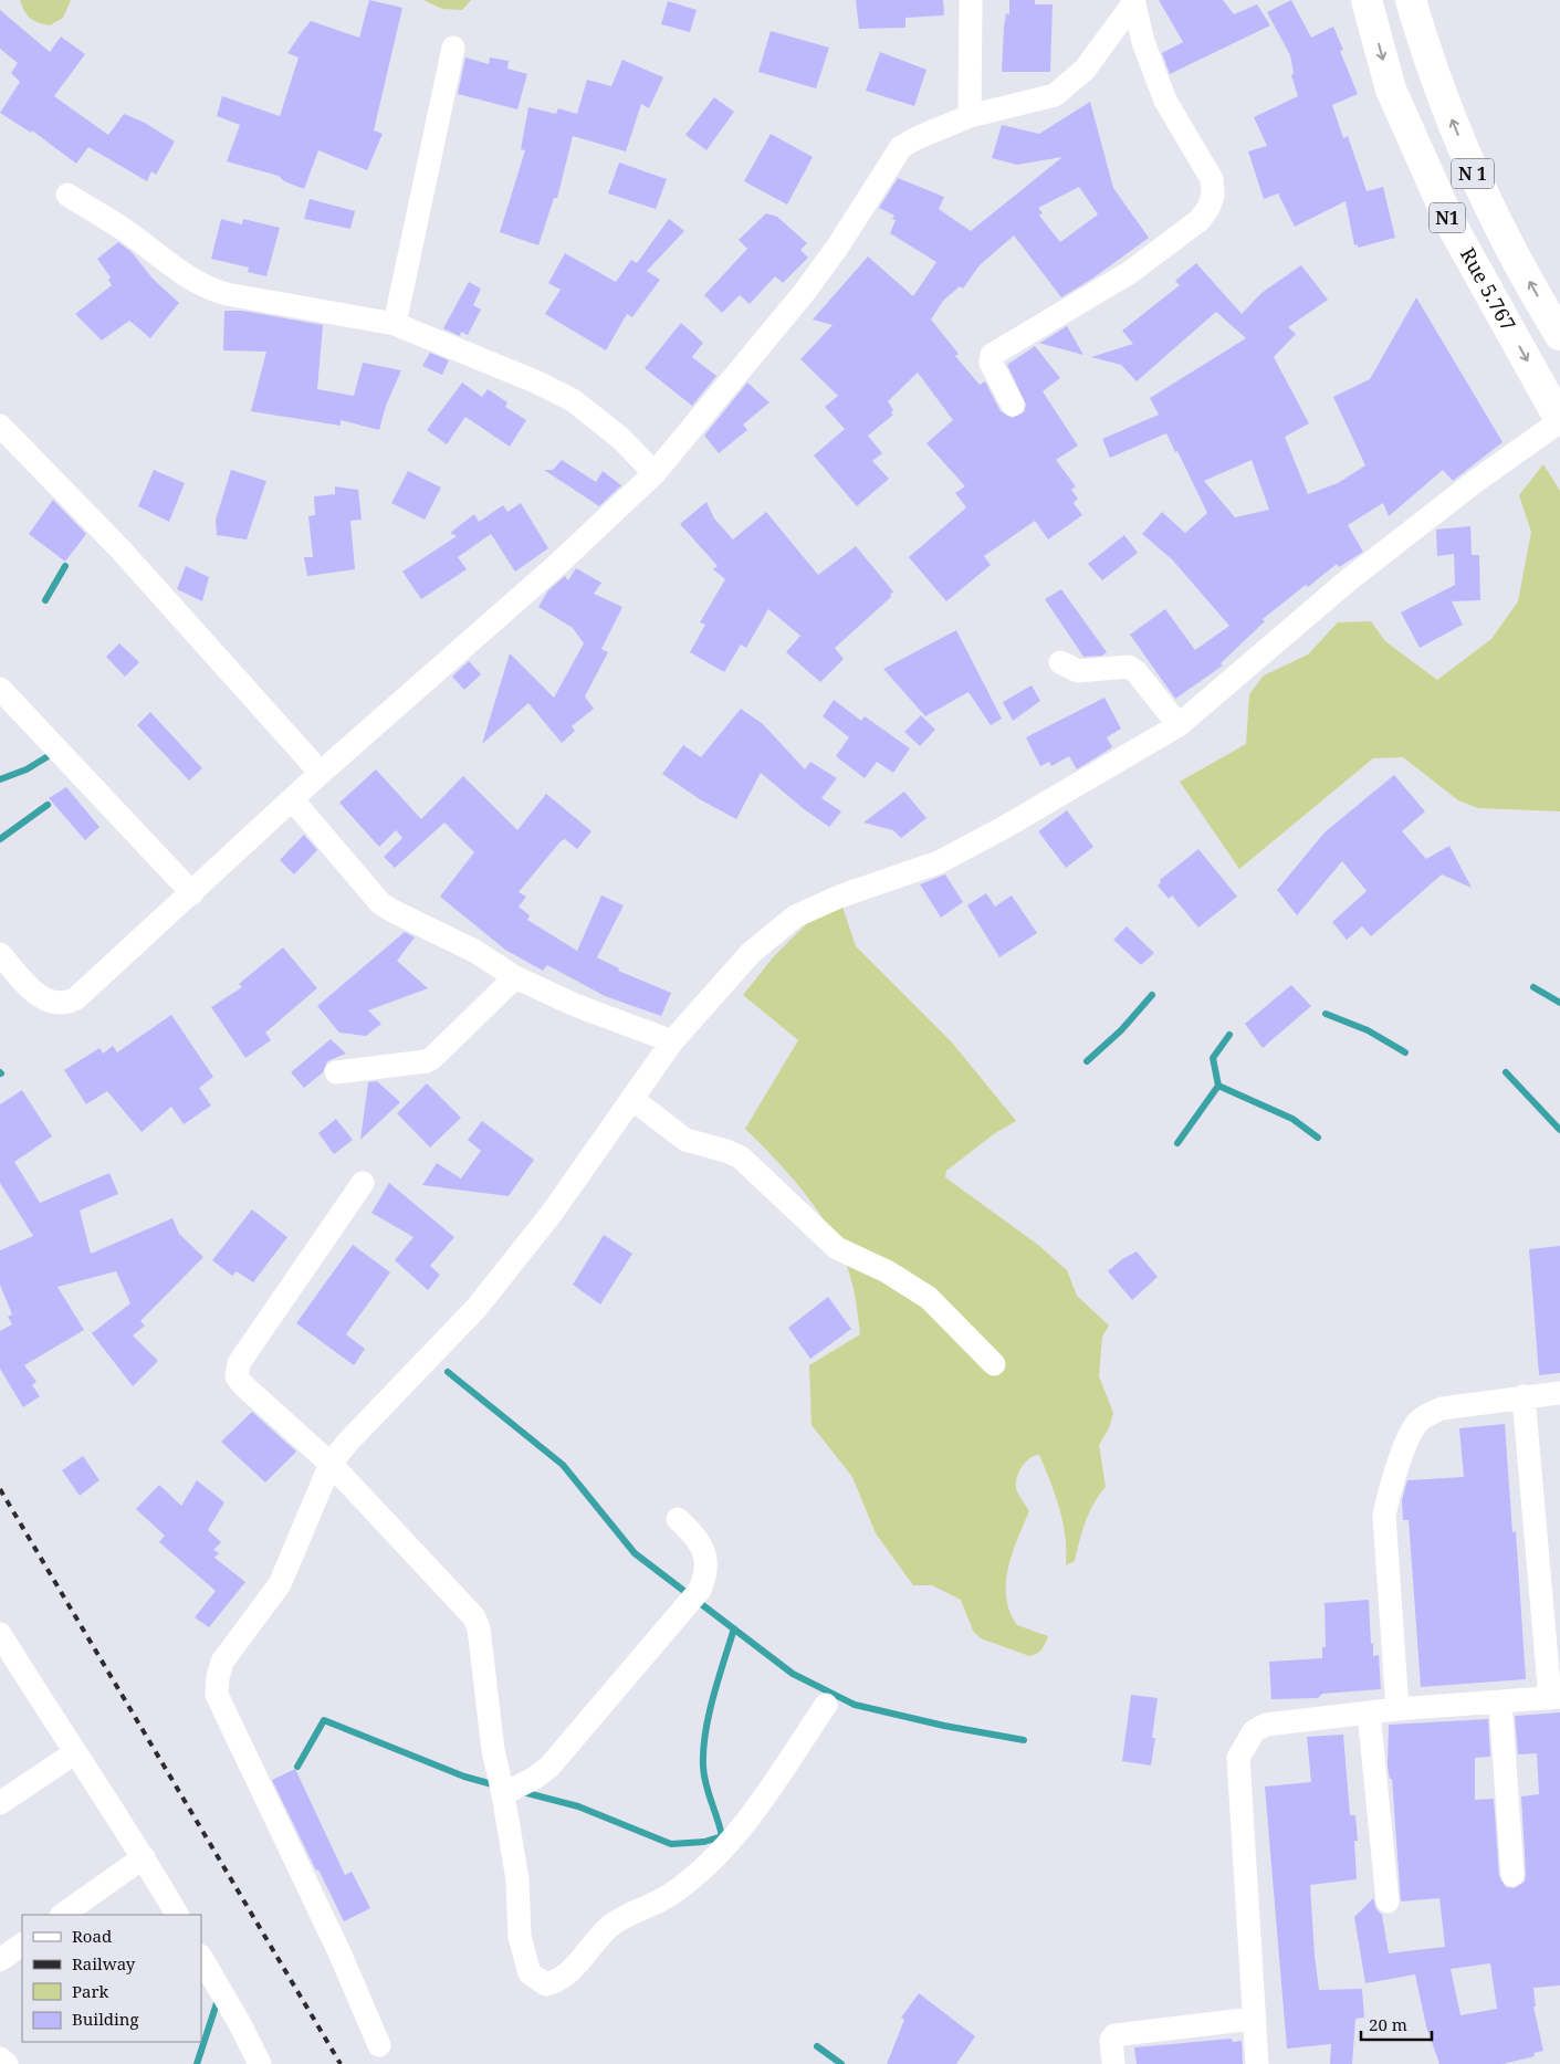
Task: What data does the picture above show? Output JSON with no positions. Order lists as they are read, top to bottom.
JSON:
{
  "streets": {
    "highway": ["N 1", "N1", "Rue 5.767"]
  },
  "legend": [
    "Road",
    "Railway",
    "Park",
    "Building"
  ],
  "scale_bar": "20 m"
}
